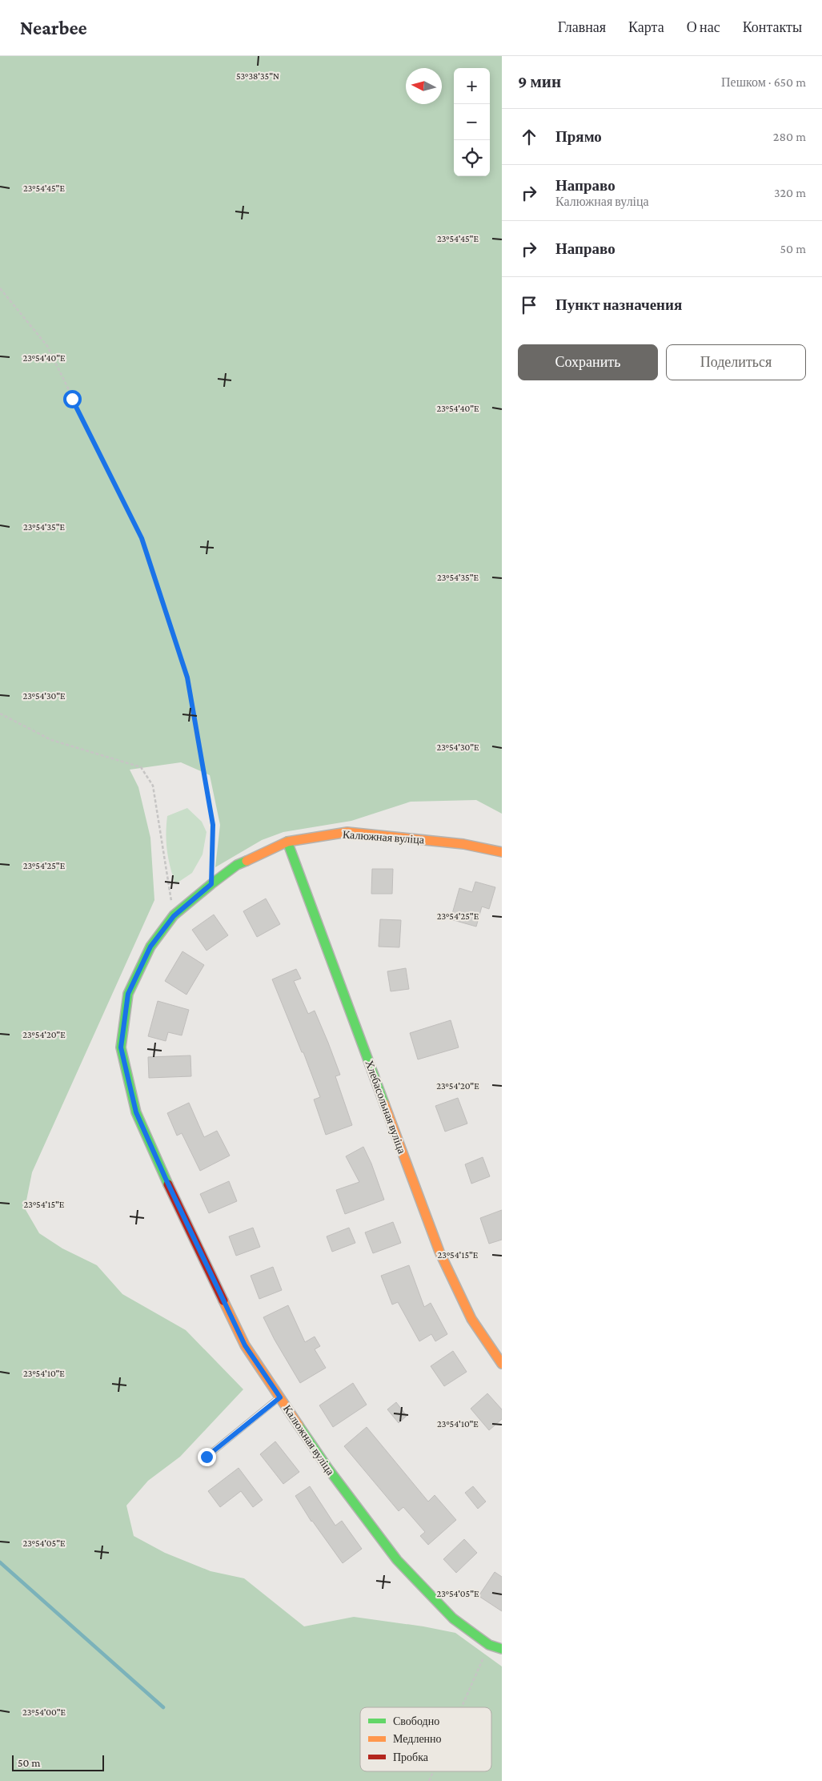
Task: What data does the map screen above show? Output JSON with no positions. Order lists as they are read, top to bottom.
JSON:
{
  "streets": {
    "street": ["Калюжная вуліца", "Хлебасольная вуліца"]
  },
  "crossings": [
    ["Калюжная вуліца", "Хлебасольная вуліца"]
  ],
  "legend": ["Свободно", "Медленно", "Пробка"],
  "scale_bar": "50 m",
  "north": "left",
  "page": {
    "header": "Nearbee",
    "nav": [
      "Главная",
      "Карта",
      "О нас",
      "Контакты"
    ],
    "heading": ["9 мин", "Пешком · 650 m"],
    "map_buttons": ["+", "−"],
    "list": [
      ["Прямо", "280 m"],
      ["Направо", "Калюжная вуліца", "320 m"],
      ["Направо", "50 m"],
      "Пункт назначения"
    ],
    "buttons": ["Сохранить", "Поделиться"],
    "scale": "50 m"
  },
  "coordinates": [
    "53°38'35\"N",
    "23°54'45\"E",
    "23°54'40\"E",
    "23°54'35\"E",
    "23°54'30\"E",
    "23°54'25\"E",
    "23°54'20\"E",
    "23°54'15\"E",
    "23°54'10\"E",
    "23°54'05\"E",
    "23°54'00\"E"
  ]
}
